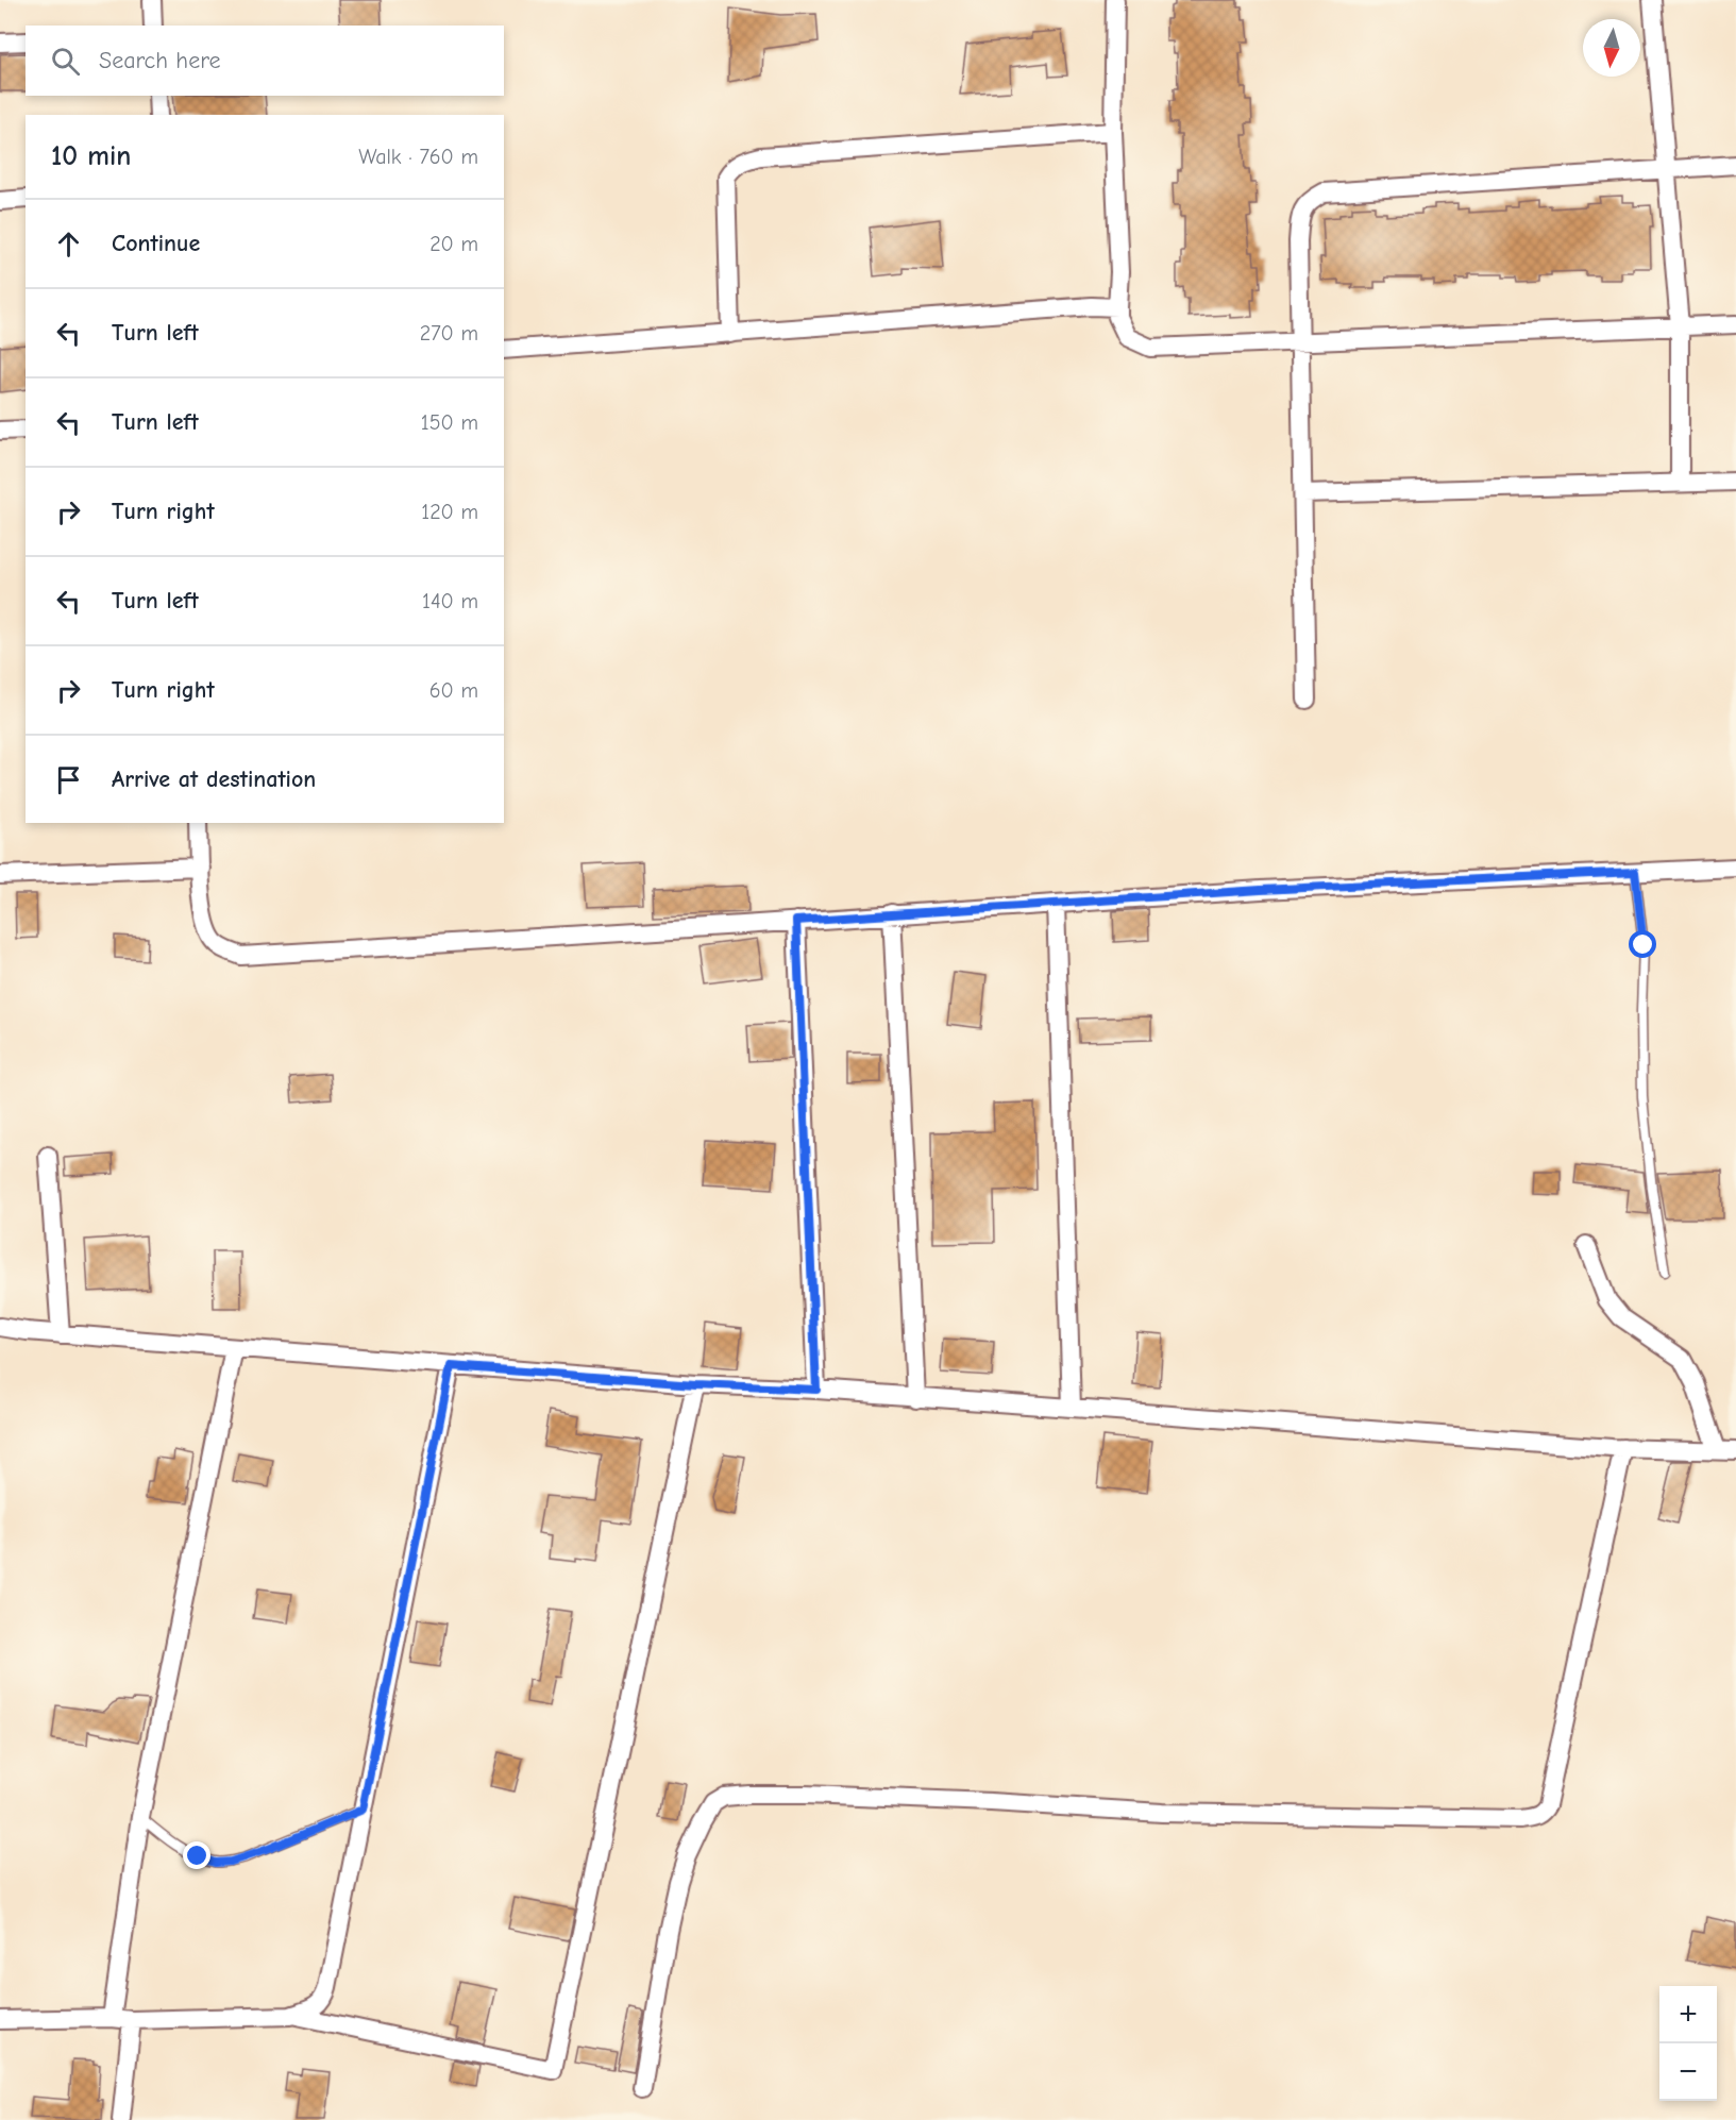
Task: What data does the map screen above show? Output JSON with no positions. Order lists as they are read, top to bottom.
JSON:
{
  "north": "bottom",
  "page": {
    "search": "Search here",
    "heading": ["10 min", "Walk · 760 m"],
    "list": [
      ["Continue", "20 m"],
      ["Turn left", "270 m"],
      ["Turn left", "150 m"],
      ["Turn right", "120 m"],
      ["Turn left", "140 m"],
      ["Turn right", "60 m"],
      "Arrive at destination"
    ],
    "map_buttons": ["+", "−"]
  }
}
